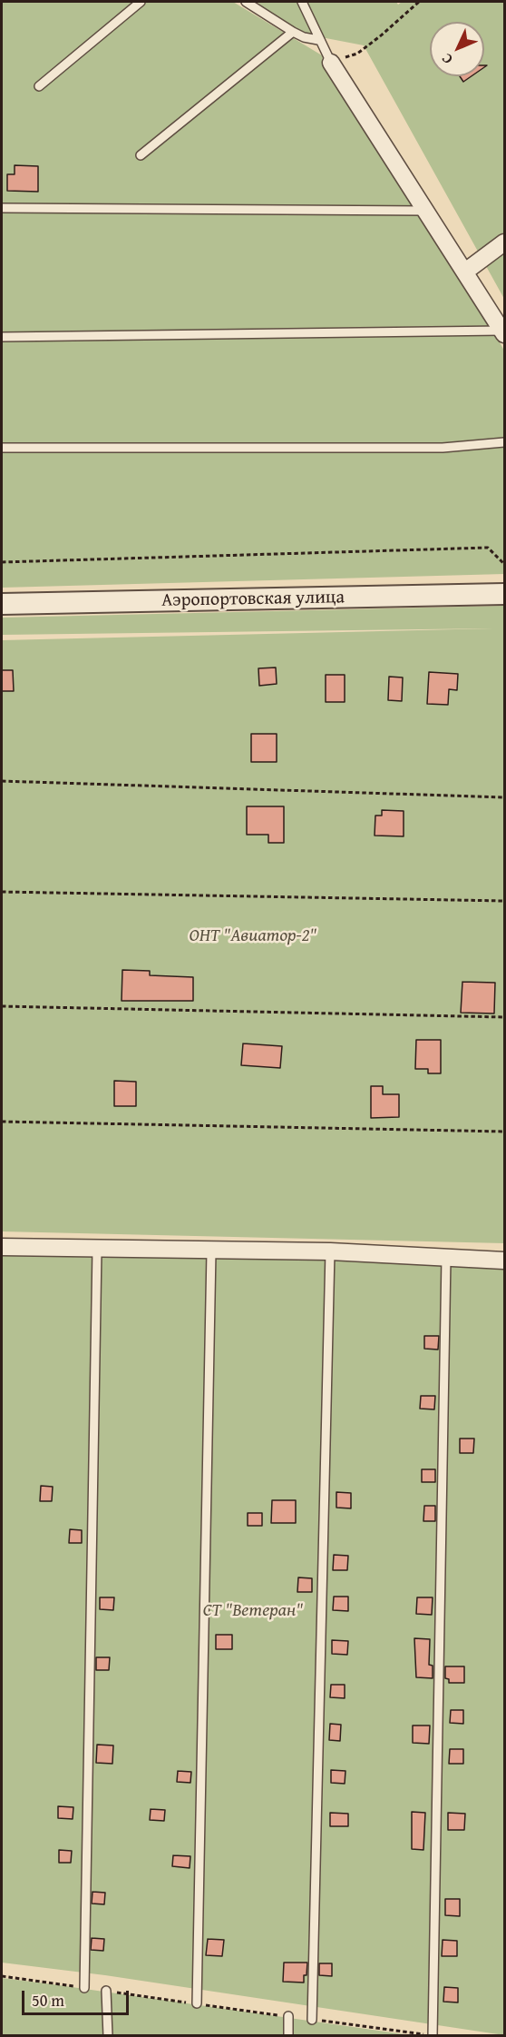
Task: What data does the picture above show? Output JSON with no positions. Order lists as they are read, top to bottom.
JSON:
{
  "streets": {
    "street": ["Аэропортовская улица"]
  },
  "parks": ["ОНТ \"Авиатор-2\"", "СТ \"Ветеран\""],
  "scale_bar": "50 m",
  "north": "bottom left"
}
